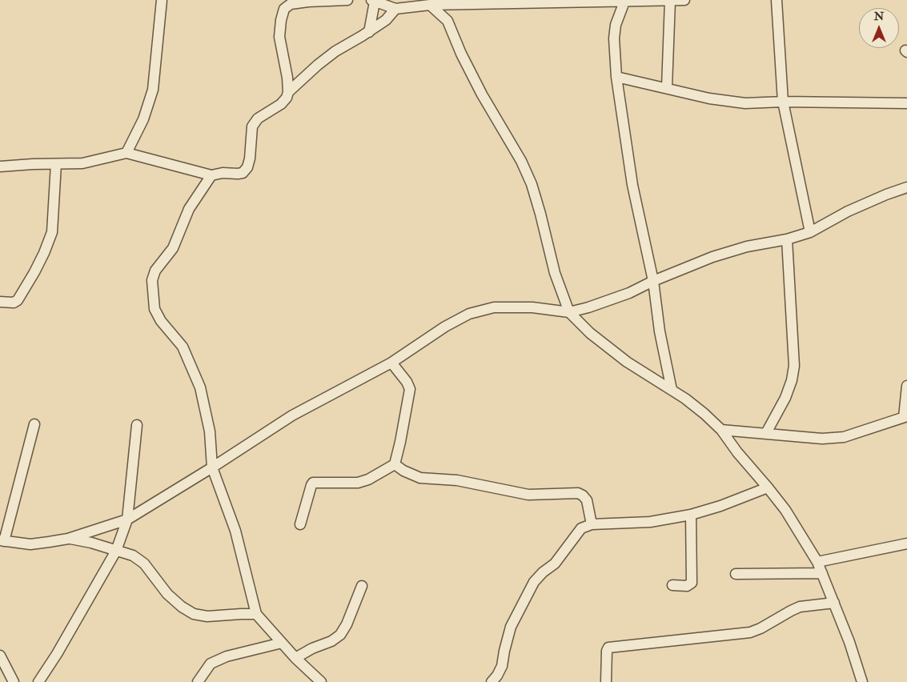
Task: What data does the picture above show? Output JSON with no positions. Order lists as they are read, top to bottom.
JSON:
{
  "north": "top"
}
